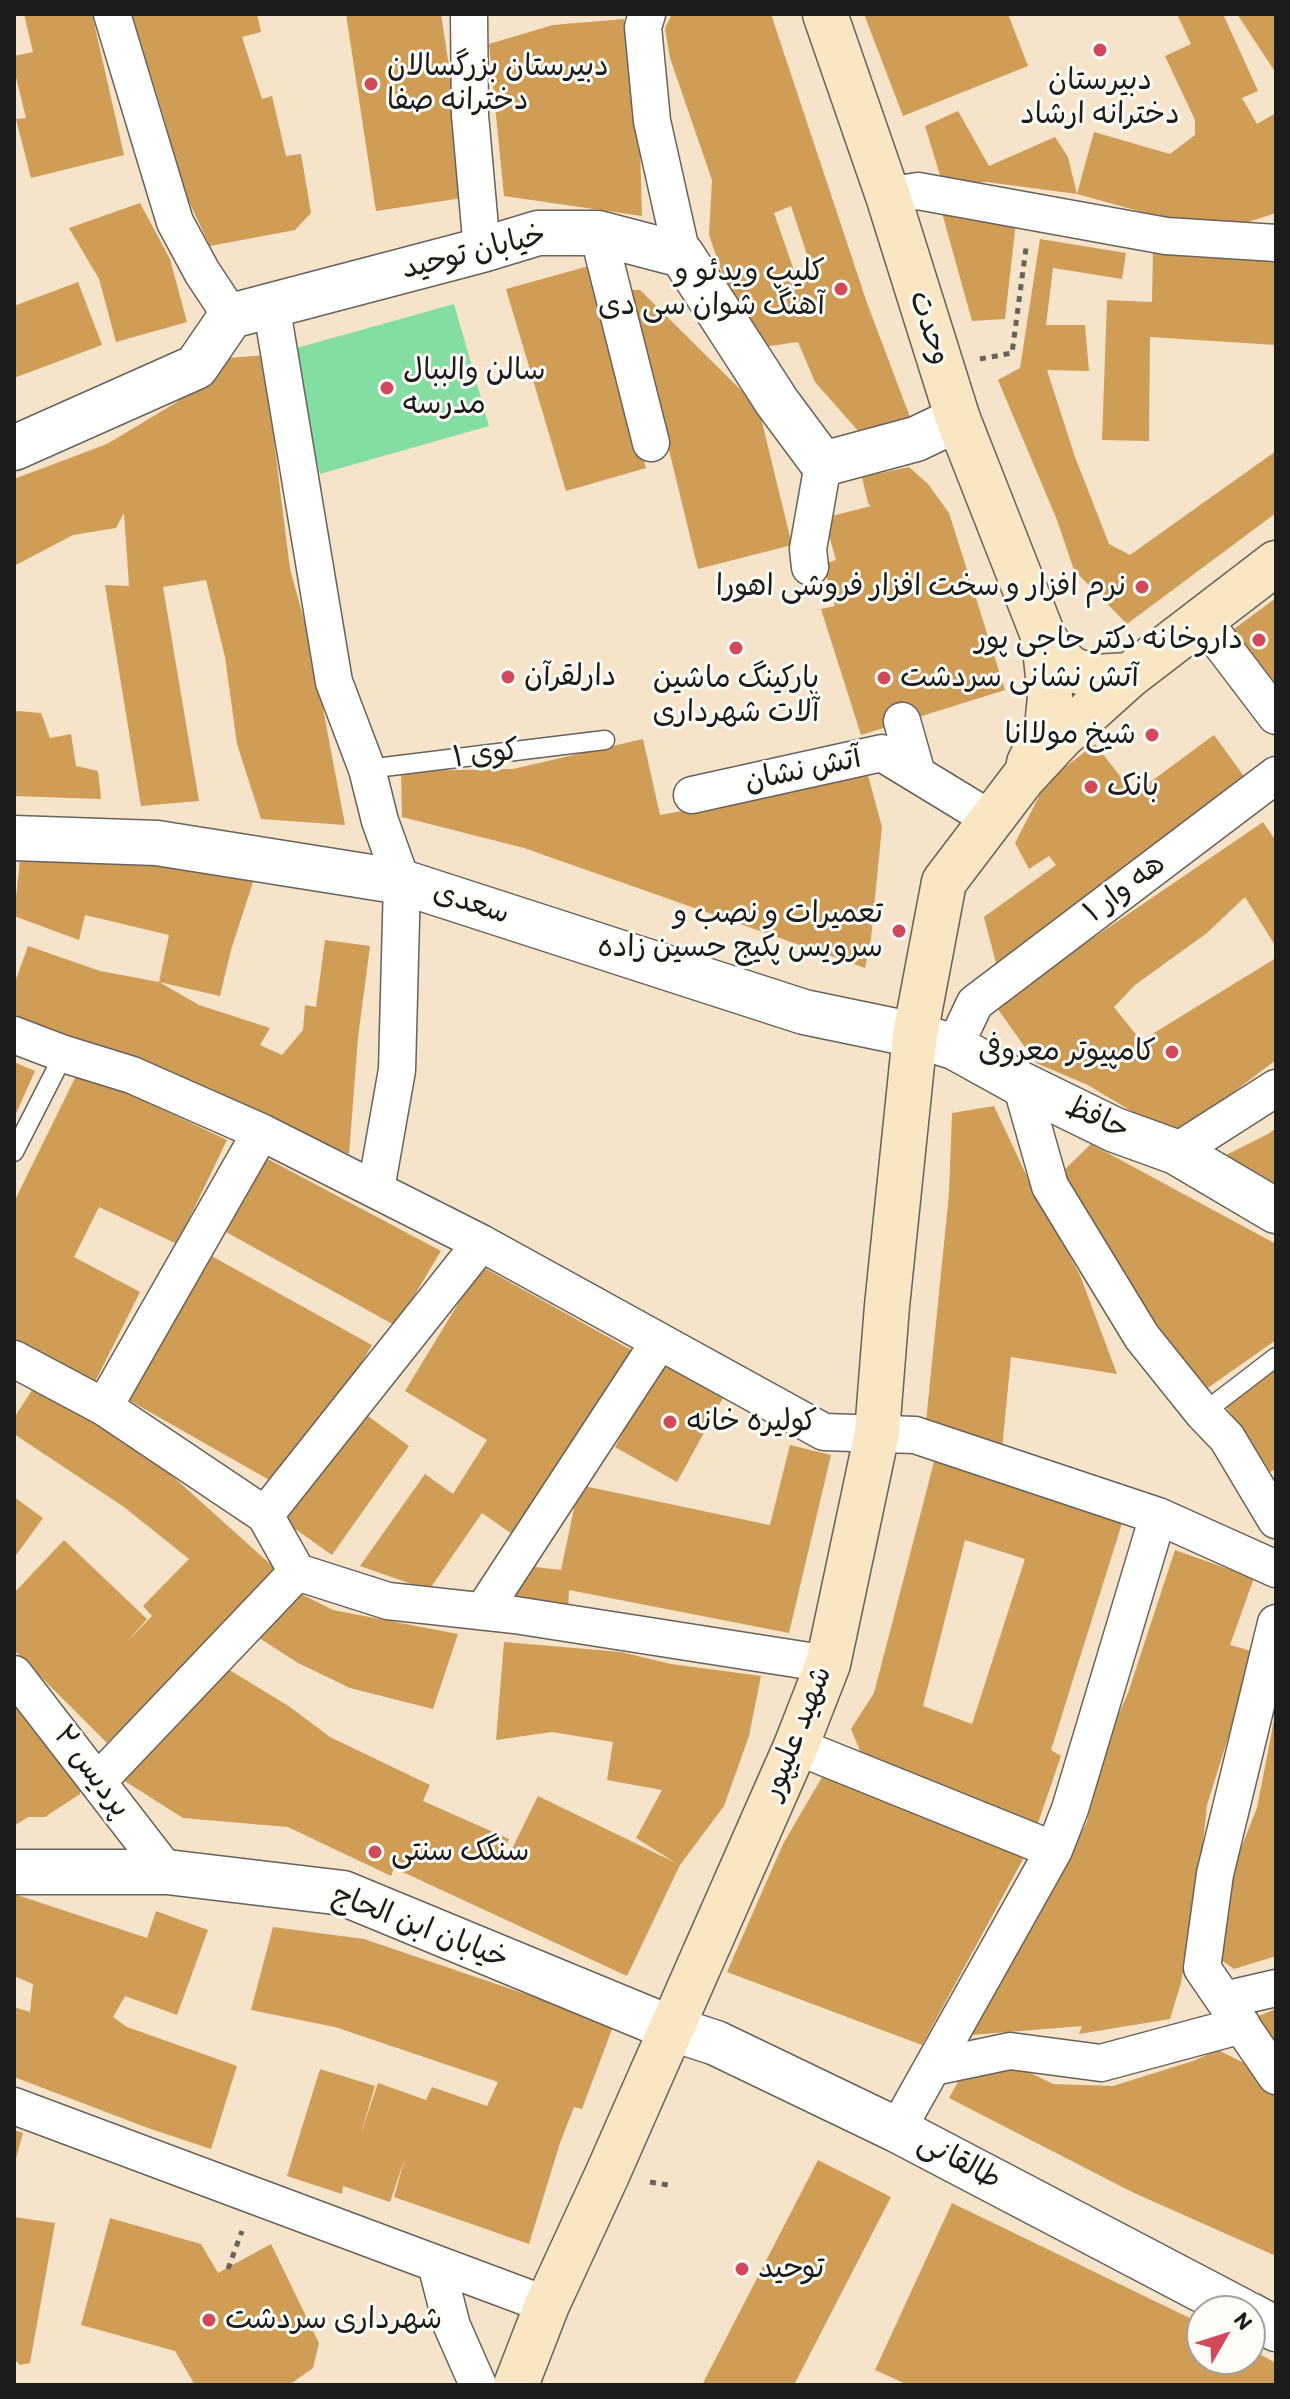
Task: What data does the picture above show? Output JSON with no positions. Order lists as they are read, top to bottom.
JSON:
{
  "streets": {
    "main road": ["وحدت", "شهید علیپور"],
    "street": [
      "خیابان توحید",
      "آتش نشان",
      "هه وار ۱",
      "سعدی",
      "حافظ",
      "پردیس ۲",
      "خیابان ابن الحاج",
      "طالقانی"
    ],
    "lane": ["کوی ۱"]
  },
  "crossings": [
    ["آتش نشان", "شهید علیپور"],
    ["هه وار ۱", "سعدی"],
    ["هه وار ۱", "حافظ"],
    ["هه وار ۱", "شهید علیپور"],
    ["سعدی", "حافظ"],
    ["سعدی", "شهید علیپور"],
    ["حافظ", "شهید علیپور"],
    ["شهید علیپور", "خیابان ابن الحاج"],
    ["شهید علیپور", "طالقانی"],
    ["پردیس ۲", "خیابان ابن الحاج"],
    ["خیابان ابن الحاج", "طالقانی"]
  ],
  "places": [
    "دبیرستان دخترانه ارشاد",
    "دبیرستان بزرگسالان دخترانه صفا",
    "کلیپ ویدئو و آهنگ شوان سی دی",
    "سالن والببال مدرسه",
    "نرم افزار و سخت افزار فروشی اهورا",
    "داروخانه دکتر حاجی پور",
    "پارکینگ ماشین آلات شهرداری",
    "دارلقرآن",
    "آتش نشانی سردشت",
    "شیخ مولاانا",
    "بانک",
    "تعمیرات و نصب و سرویس پکیج حسین زاده",
    "کامپیوتر معروفی",
    "کولیره خانه",
    "سنگک سنتی",
    "توحید",
    "شهرداری سردشت"
  ],
  "north": "top right"
}
